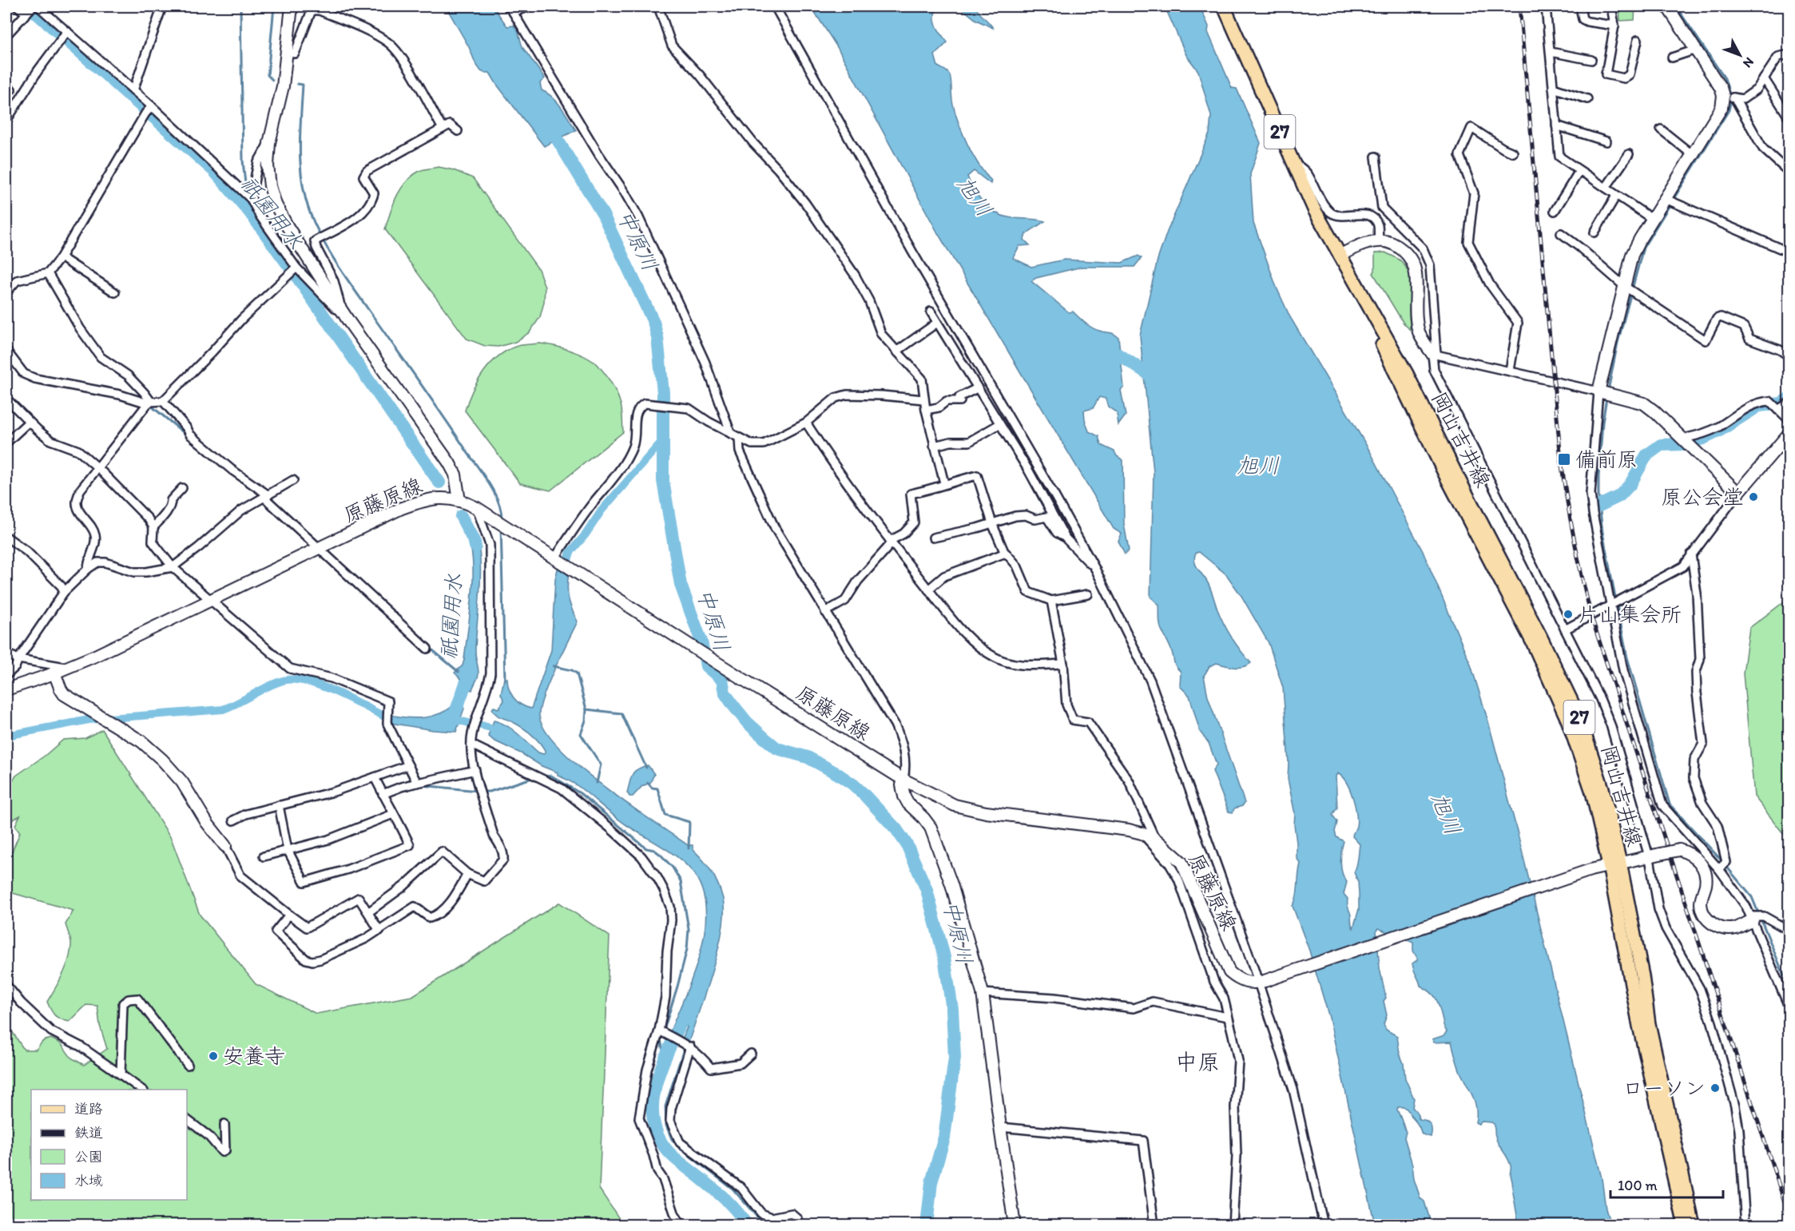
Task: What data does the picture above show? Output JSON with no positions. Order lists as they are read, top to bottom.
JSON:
{
  "streets": {
    "main road": ["27", "岡山吉井線", "原藤原線"]
  },
  "districts": ["中原"],
  "water": ["旭川", "祇園用水", "中原川"],
  "places": {
    "transit": ["備前原"],
    "other": [
      "原公会堂",
      "片山集会所",
      "安養寺",
      "ローソン"
    ]
  },
  "legend": [
    "道路",
    "鉄道",
    "公園",
    "水域"
  ],
  "scale_bar": "100 m",
  "north": "bottom right"
}
